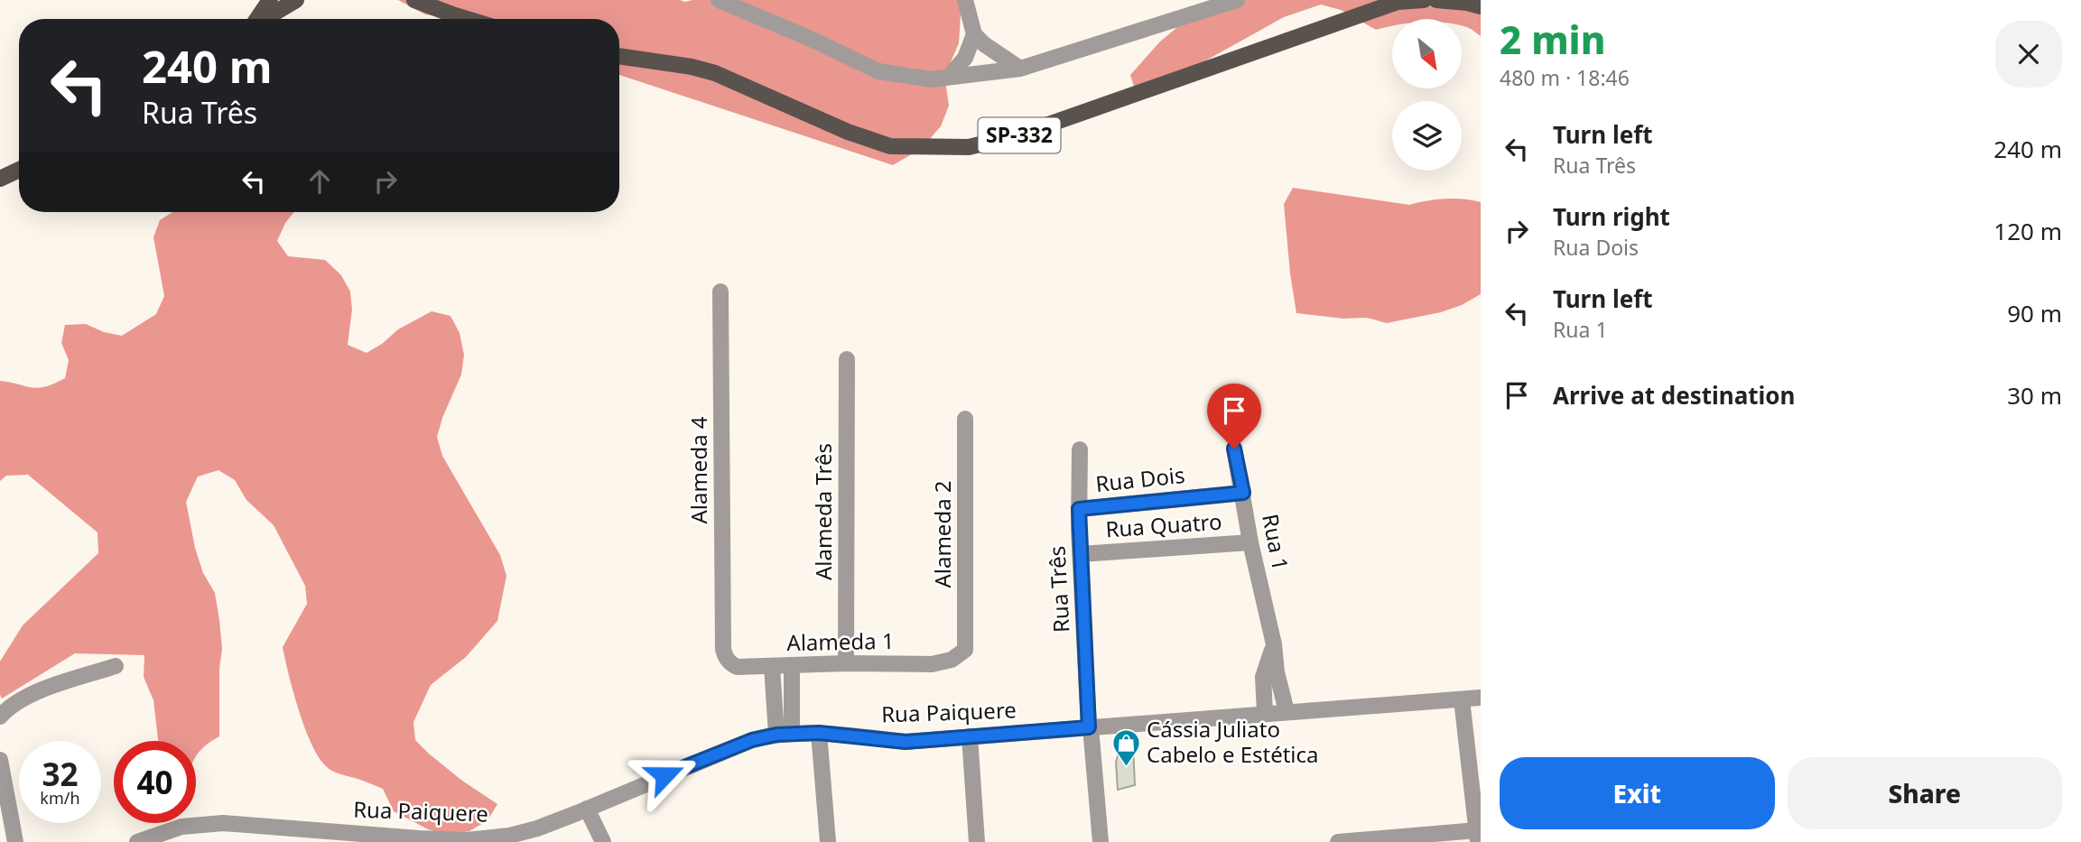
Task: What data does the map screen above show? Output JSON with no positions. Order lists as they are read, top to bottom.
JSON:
{
  "streets": {
    "main road": ["SP-332"],
    "street": [
      "Alameda 4",
      "Rua Dois",
      "Alameda Três",
      "Rua Quatro",
      "Alameda 2",
      "Rua 1",
      "Rua Três",
      "Alameda 1",
      "Rua Paiquere"
    ]
  },
  "crossings": [
    ["Alameda 4", "Alameda 1"],
    ["Rua Dois", "Rua 1"],
    ["Rua Dois", "Rua Três"],
    ["Alameda Três", "Alameda 1"],
    ["Rua Quatro", "Rua 1"],
    ["Rua Quatro", "Rua Três"],
    ["Alameda 2", "Alameda 1"],
    ["Rua 1", "Rua Paiquere"],
    ["Rua Três", "Rua Paiquere"]
  ],
  "places": {
    "shop": ["Cássia Juliato Cabelo e Estética"]
  },
  "north": "bottom right",
  "page": {
    "heading": ["2 min", "480 m · 18:46"],
    "turn": ["240 m", "Rua Três"],
    "list": [
      {
        "name": "Turn left",
        "note": "Rua Três",
        "value": "240 m"
      },
      {
        "name": "Turn right",
        "note": "Rua Dois",
        "value": "120 m"
      },
      {
        "name": "Turn left",
        "note": "Rua 1",
        "value": "90 m"
      },
      {
        "name": "Arrive at destination",
        "value": "30 m"
      }
    ],
    "speed": "32 km/h",
    "limit": "40",
    "buttons": ["Exit", "Share"]
  }
}
